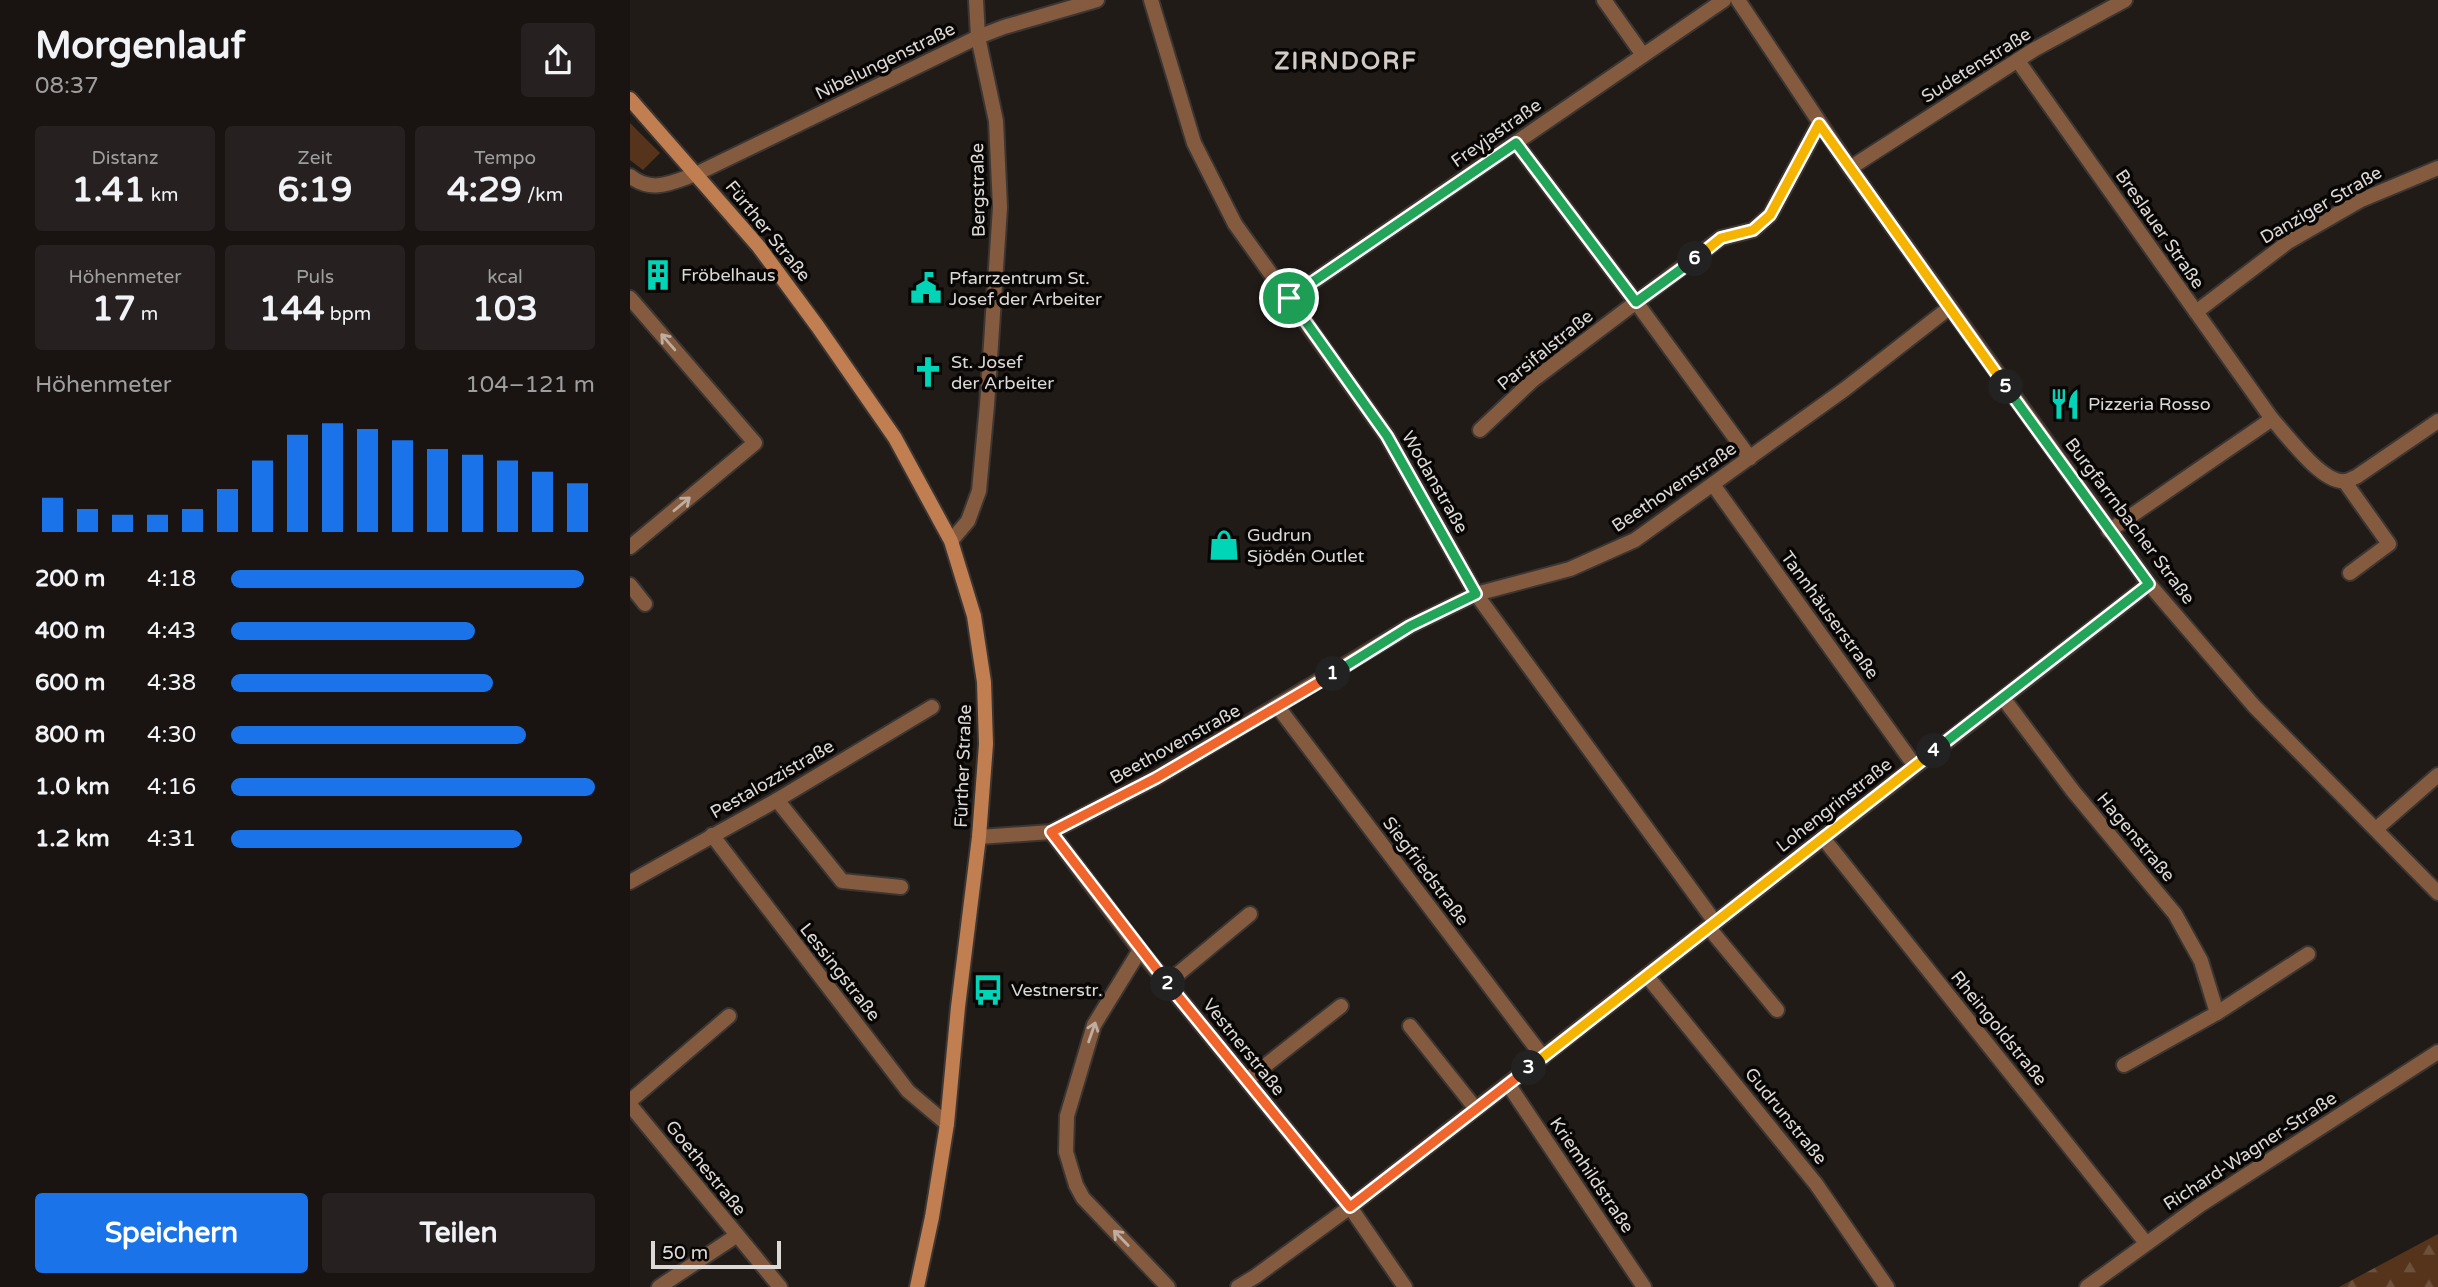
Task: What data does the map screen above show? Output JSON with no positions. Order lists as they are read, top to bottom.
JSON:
{
  "streets": {
    "main road": ["Fürther Straße"],
    "street": [
      "Nibelungenstraße",
      "Sudetenstraße",
      "Freyjastraße",
      "Bergstraße",
      "Danziger Straße",
      "Breslauer Straße",
      "Parsifalstraße",
      "Wodanstraße",
      "Beethovenstraße",
      "Burgfarrnbacher Straße",
      "Tannhäuserstraße",
      "Pestalozzistraße",
      "Lohengrinstraße",
      "Hagenstraße",
      "Siegfriedstraße",
      "Lessingstraße",
      "Rheingoldstraße",
      "Vestnerstraße",
      "Gudrunstraße",
      "Richard-Wagner-Straße",
      "Goethestraße",
      "Kriemhildstraße"
    ]
  },
  "crossings": [
    ["Nibelungenstraße", "Bergstraße"],
    ["Nibelungenstraße", "Fürther Straße"],
    ["Sudetenstraße", "Breslauer Straße"],
    ["Sudetenstraße", "Burgfarrnbacher Straße"],
    ["Freyjastraße", "Wodanstraße"],
    ["Bergstraße", "Fürther Straße"],
    ["Danziger Straße", "Breslauer Straße"],
    ["Fürther Straße", "Beethovenstraße"],
    ["Fürther Straße", "Lessingstraße"],
    ["Parsifalstraße", "Burgfarrnbacher Straße"],
    ["Wodanstraße", "Beethovenstraße"],
    ["Wodanstraße", "Lohengrinstraße"],
    ["Beethovenstraße", "Burgfarrnbacher Straße"],
    ["Beethovenstraße", "Tannhäuserstraße"],
    ["Beethovenstraße", "Siegfriedstraße"],
    ["Beethovenstraße", "Vestnerstraße"],
    ["Burgfarrnbacher Straße", "Lohengrinstraße"],
    ["Tannhäuserstraße", "Lohengrinstraße"],
    ["Pestalozzistraße", "Lessingstraße"],
    ["Lohengrinstraße", "Hagenstraße"],
    ["Lohengrinstraße", "Siegfriedstraße"],
    ["Lohengrinstraße", "Rheingoldstraße"],
    ["Lohengrinstraße", "Vestnerstraße"],
    ["Lohengrinstraße", "Gudrunstraße"],
    ["Lohengrinstraße", "Kriemhildstraße"],
    ["Rheingoldstraße", "Richard-Wagner-Straße"]
  ],
  "districts": ["ZIRNDORF"],
  "places": {
    "building": ["Fröbelhaus"],
    "public building": ["Pfarrzentrum St. Josef der Arbeiter"],
    "church": ["St. Josef der Arbeiter"],
    "restaurant": ["Pizzeria Rosso"],
    "shop": ["Gudrun Sjödén Outlet"],
    "bus stop": ["Vestnerstr."]
  },
  "scale_bar": "50 m",
  "page": {
    "heading": ["Morgenlauf", "08:37"],
    "stats": [
      ["Distanz", "1.41 km"],
      ["Zeit", "6:19"],
      ["Tempo", "4:29 /km"],
      ["Höhenmeter", "17 m"],
      ["Puls", "144 bpm"],
      ["kcal", "103"]
    ],
    "pins": [
      "6",
      "5",
      "1",
      "4",
      "2",
      "3"
    ],
    "chart": ["Höhenmeter", "104–121 m"],
    "list": [
      {
        "name": "200 m",
        "note": "4:18"
      },
      {
        "name": "400 m",
        "note": "4:43"
      },
      {
        "name": "600 m",
        "note": "4:38"
      },
      {
        "name": "800 m",
        "note": "4:30"
      },
      {
        "name": "1.0 km",
        "note": "4:16"
      },
      {
        "name": "1.2 km",
        "note": "4:31"
      }
    ],
    "buttons": ["Speichern", "Teilen"],
    "scale": "50 m"
  }
}
